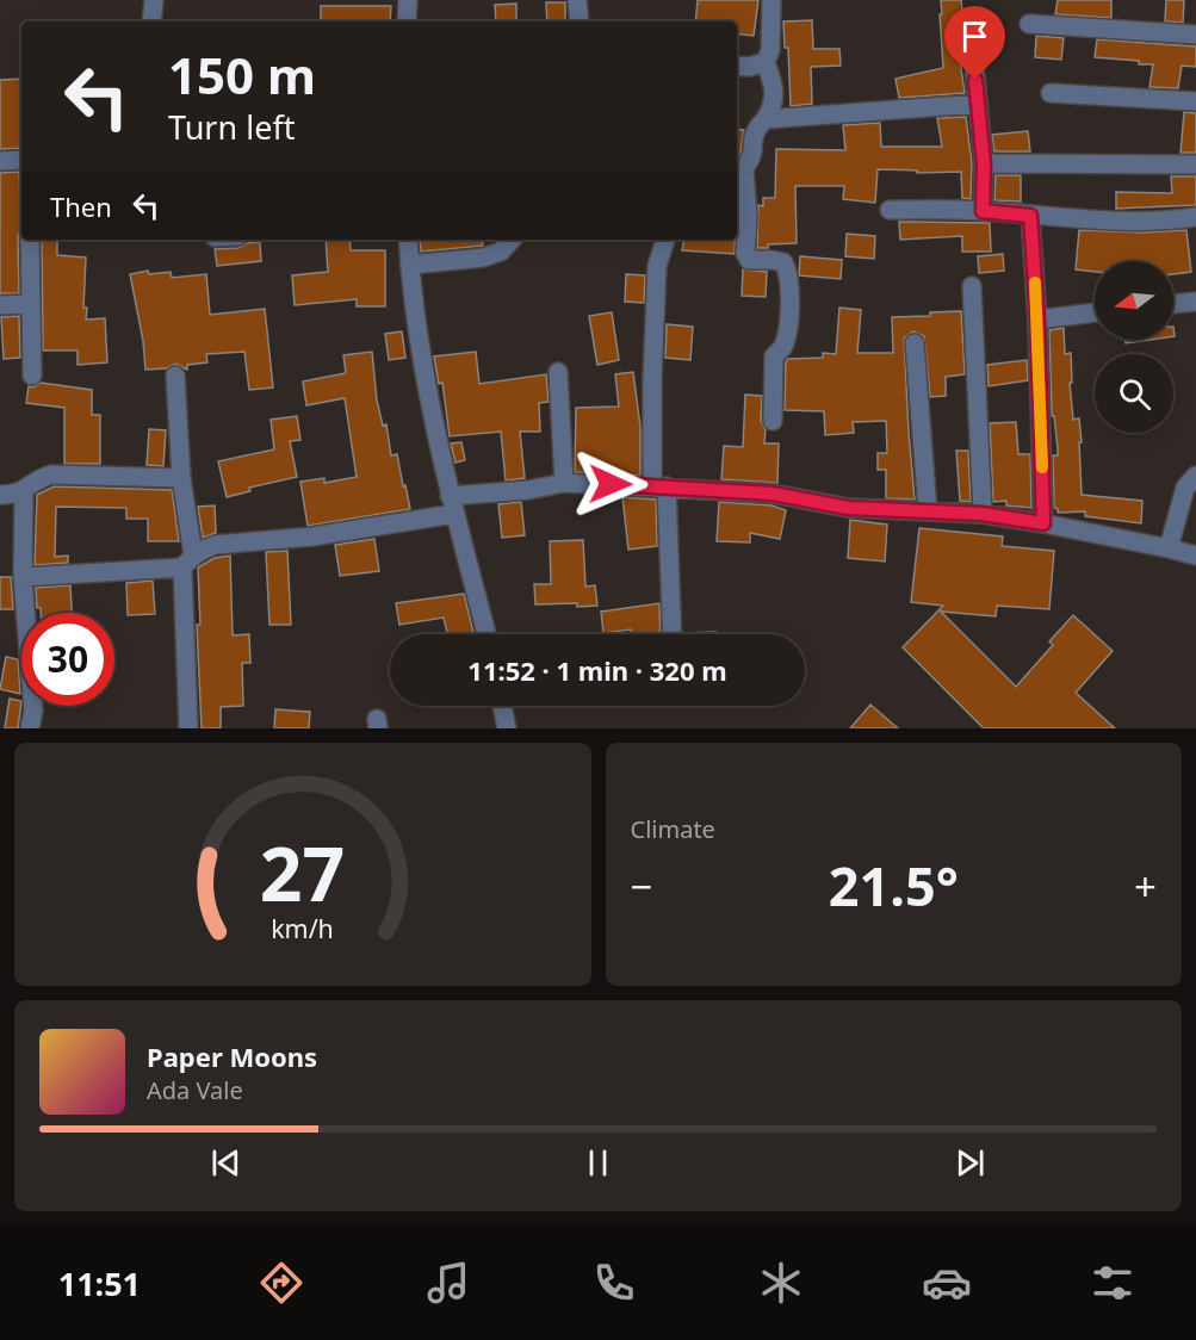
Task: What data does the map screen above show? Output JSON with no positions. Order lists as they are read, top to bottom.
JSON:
{
  "north": "left",
  "page": {
    "turn": ["150 m", "Turn left"],
    "then": "Then",
    "limit": "30",
    "trip": "11:52 · 1 min · 320 m",
    "tile": "Climate",
    "heat": ["−", "21.5°", "+"],
    "song": ["Paper Moons", "Ada Vale"],
    "tabs": "11:51",
    "gauge": ["27", "km/h"]
  }
}
